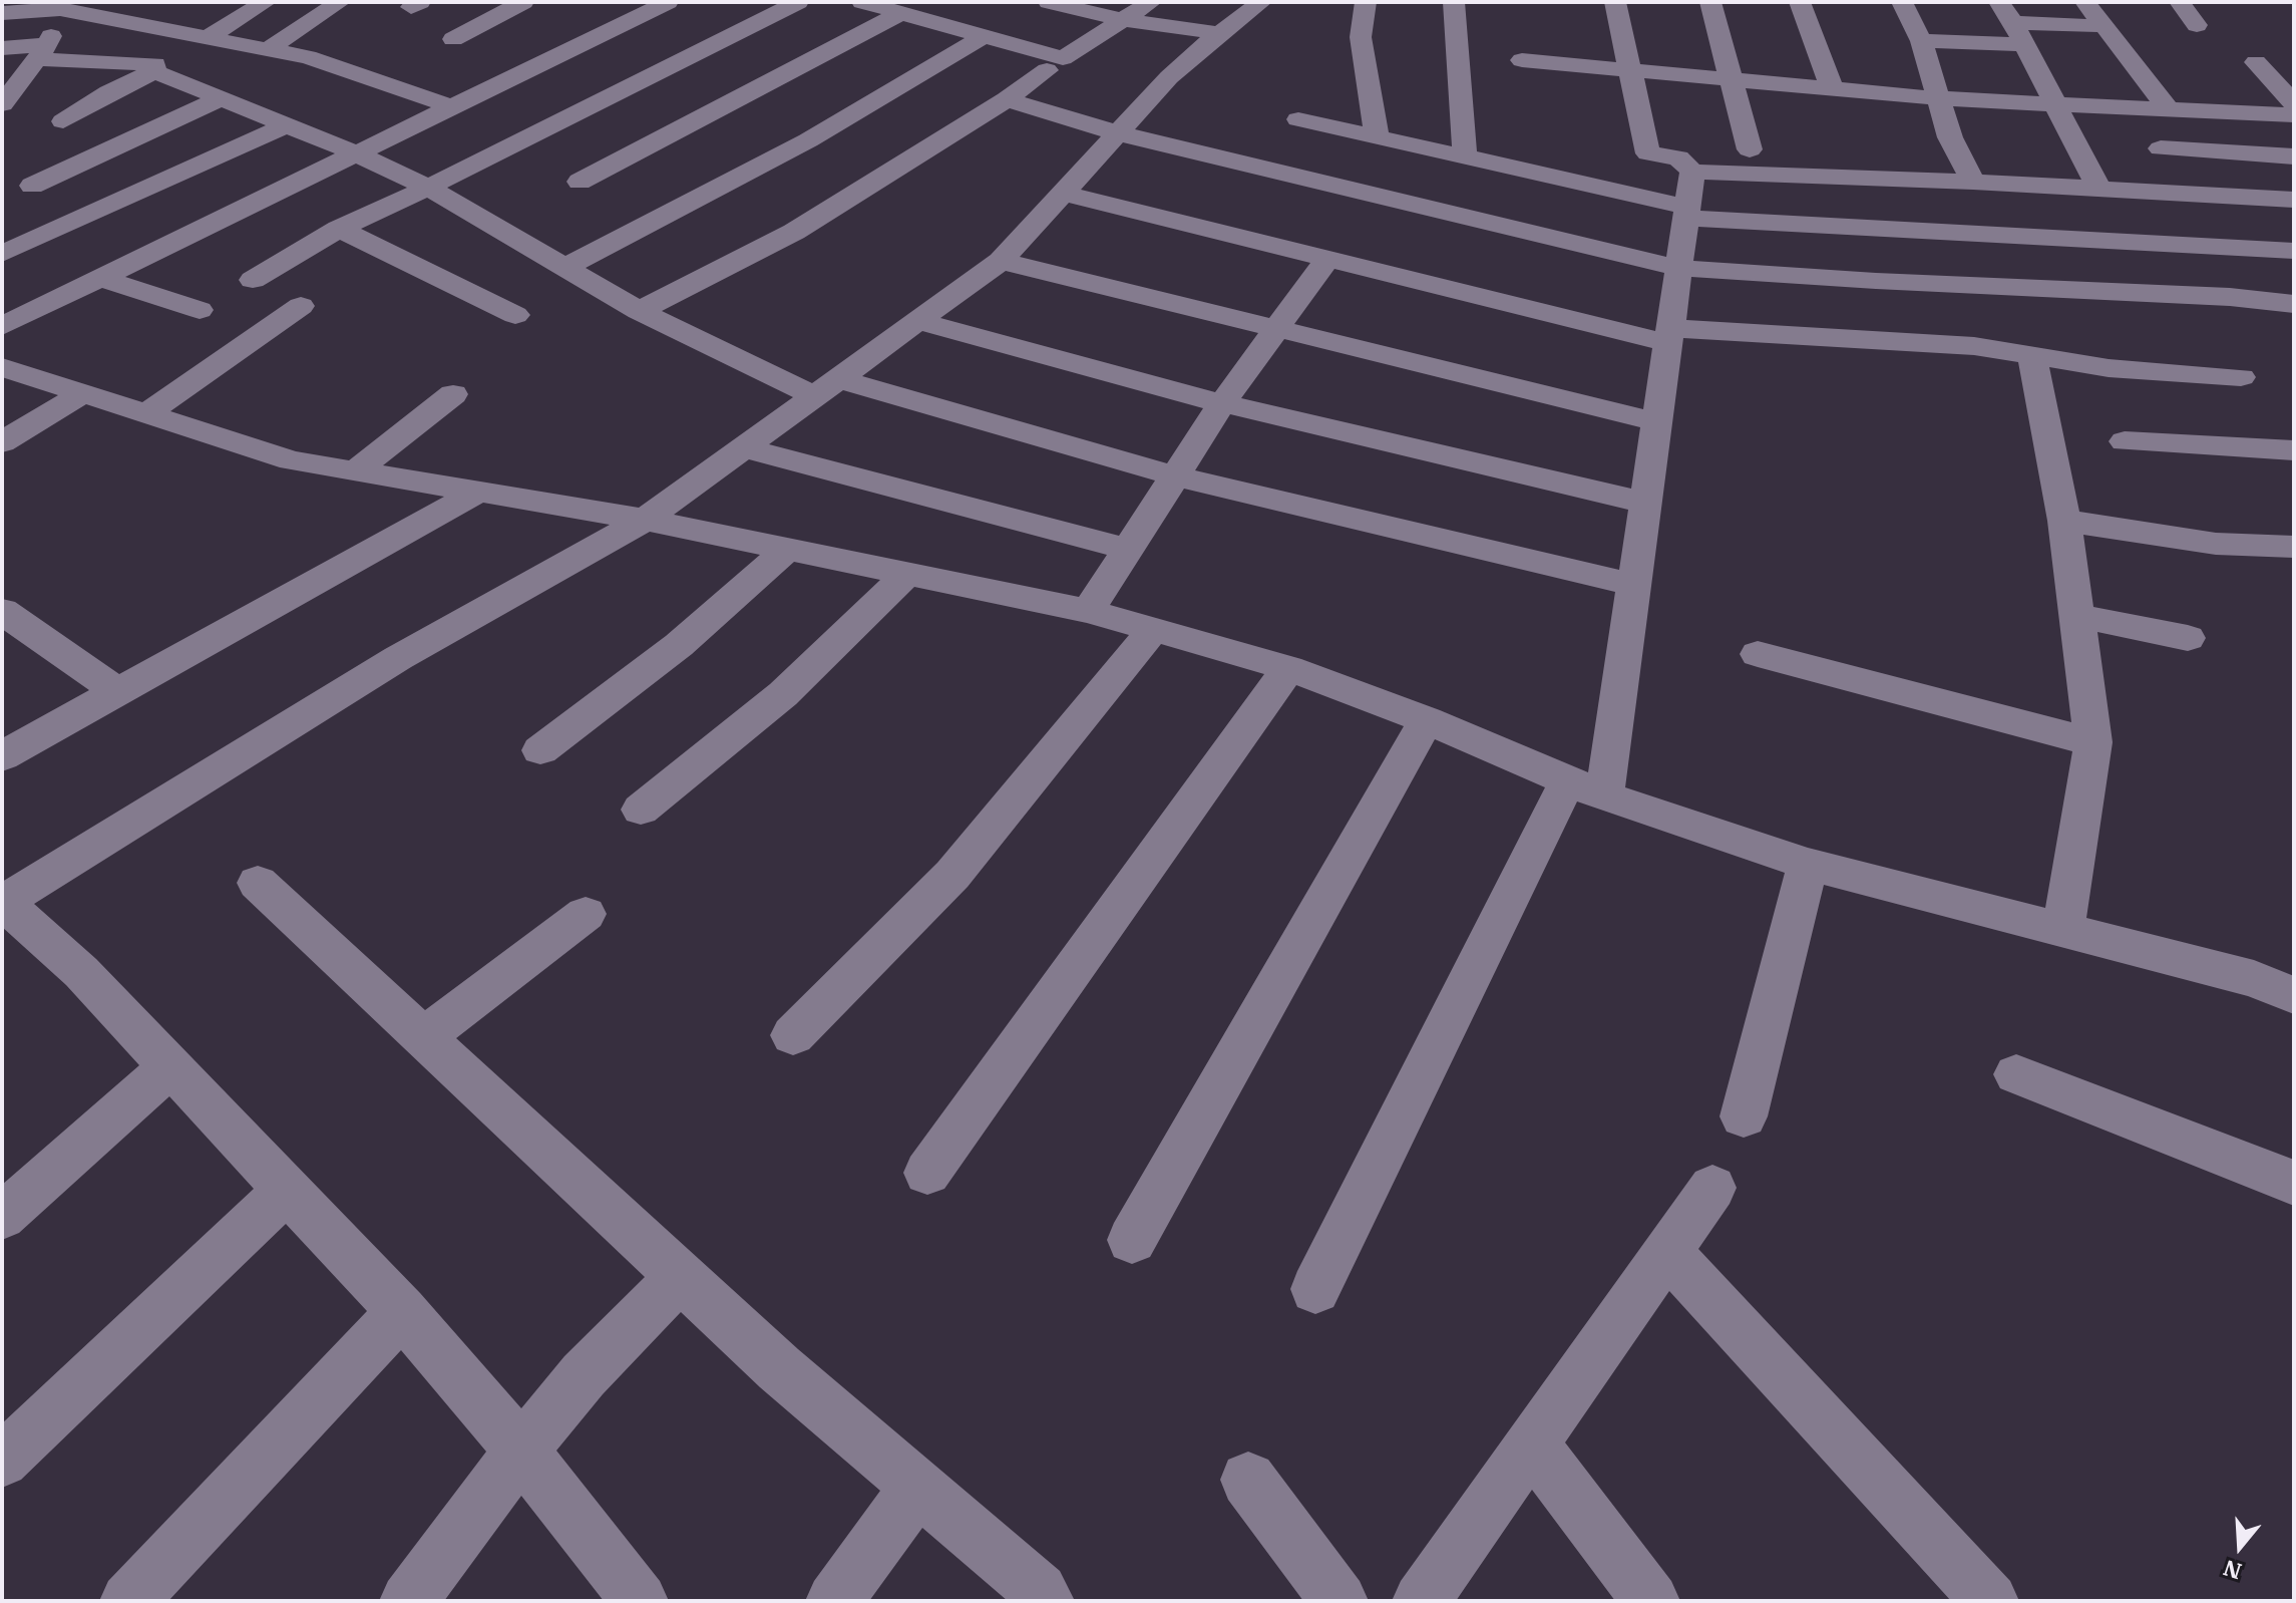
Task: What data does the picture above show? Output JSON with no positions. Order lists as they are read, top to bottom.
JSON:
{
  "north": "bottom"
}
